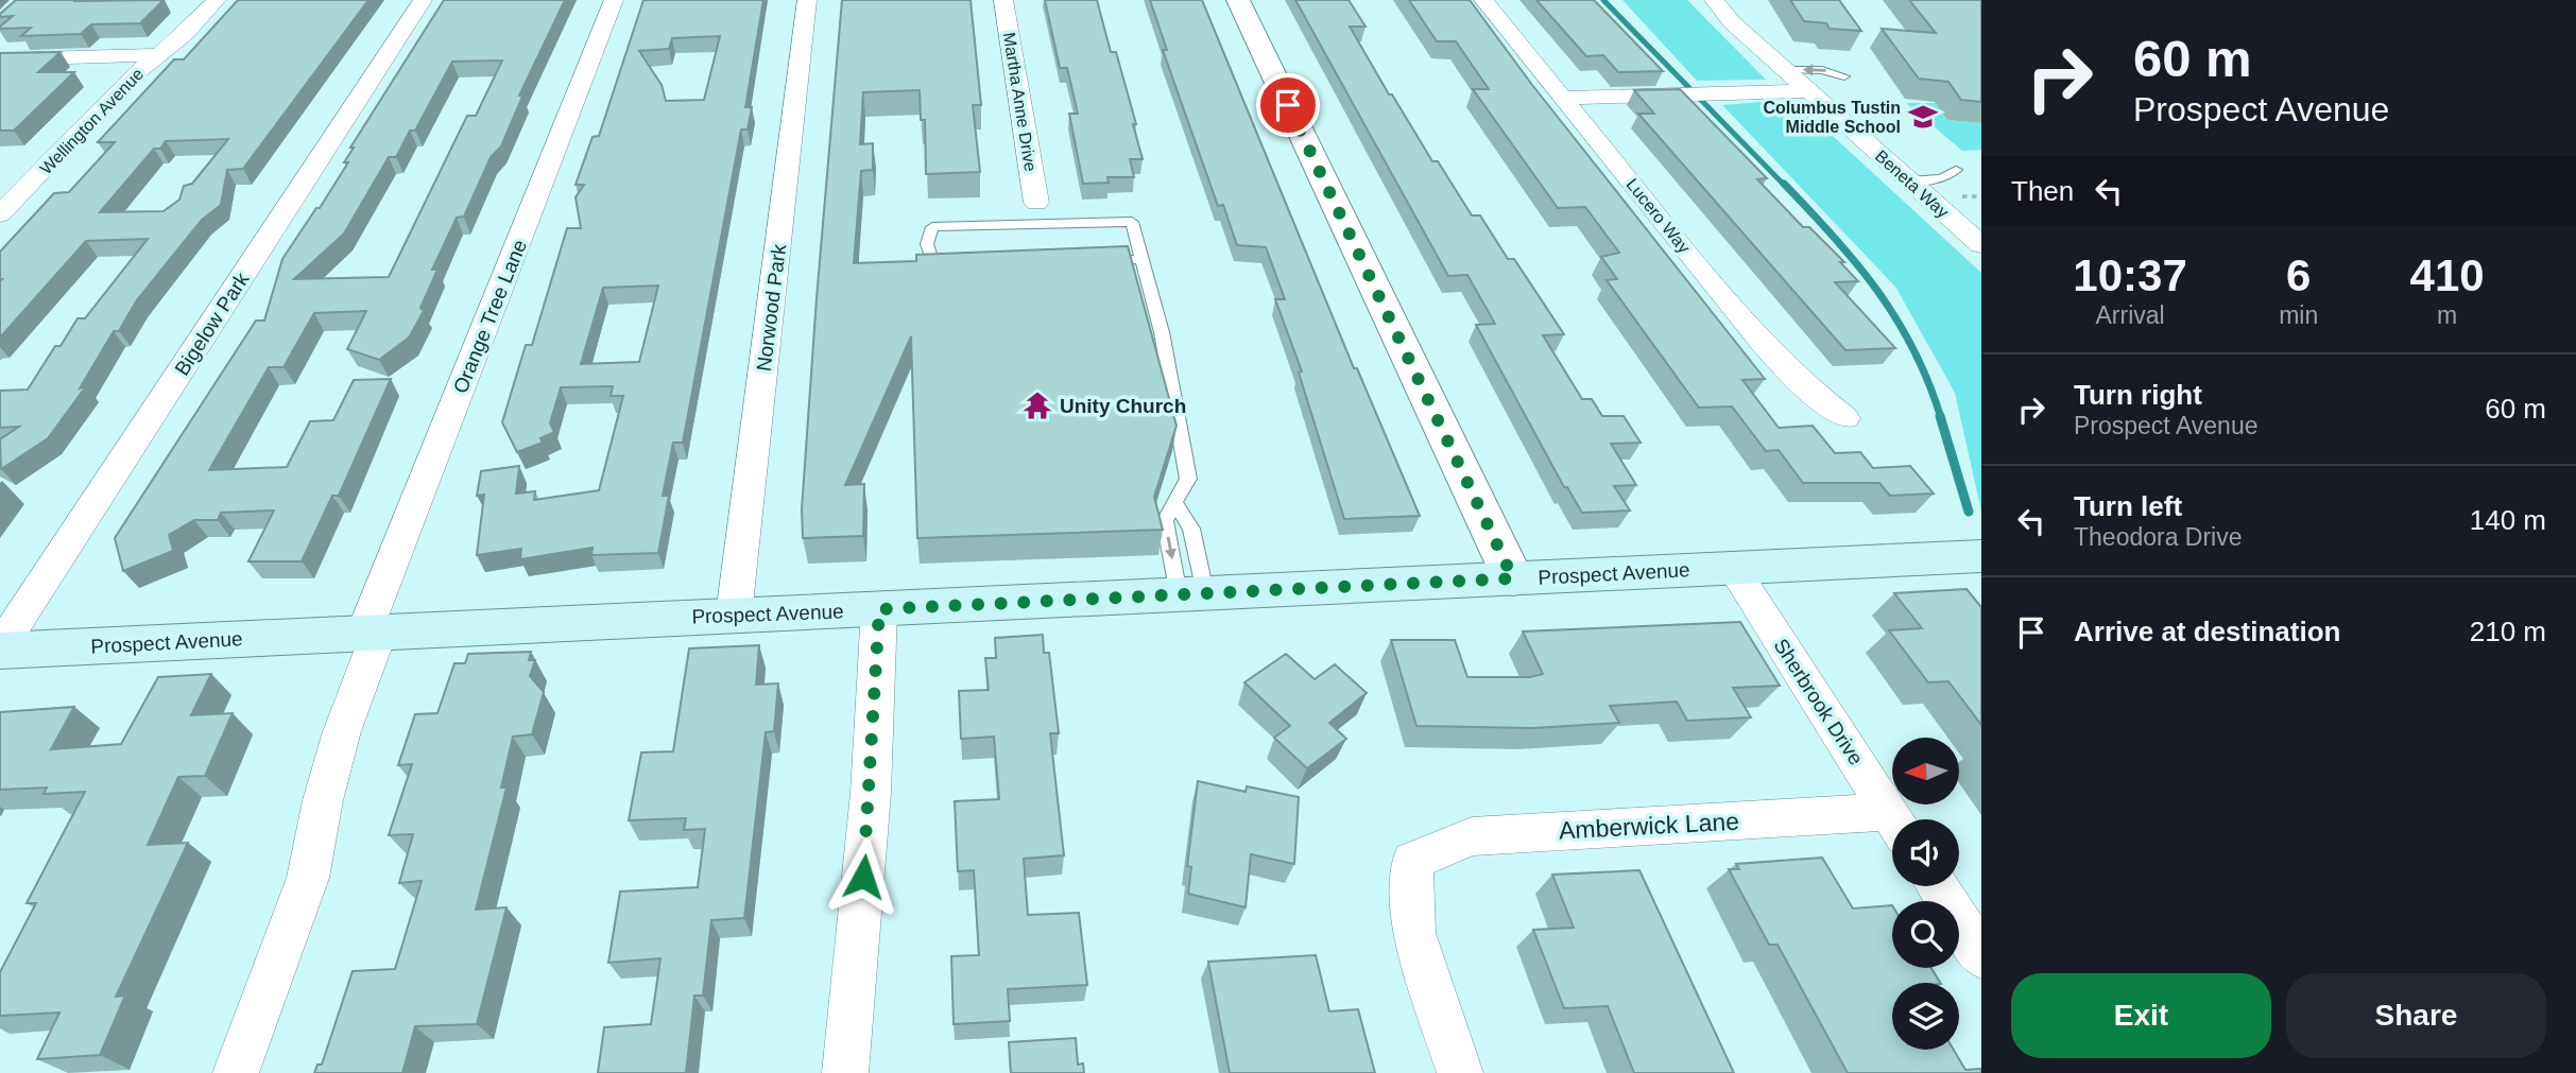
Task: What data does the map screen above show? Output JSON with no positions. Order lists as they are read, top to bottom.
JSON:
{
  "streets": {
    "main road": ["Prospect Avenue"],
    "street": [
      "Martha Anne Drive",
      "Wellington Avenue",
      "Beneta Way",
      "Lucero Way",
      "Norwood Park",
      "Orange Tree Lane",
      "Bigelow Park",
      "Sherbrook Drive",
      "Amberwick Lane"
    ]
  },
  "crossings": [
    ["Norwood Park", "Prospect Avenue"],
    ["Orange Tree Lane", "Prospect Avenue"],
    ["Bigelow Park", "Prospect Avenue"],
    ["Prospect Avenue", "Sherbrook Drive"]
  ],
  "places": {
    "school or university": ["Columbus Tustin Middle School"],
    "temple": ["Unity Church"]
  },
  "north": "left",
  "page": {
    "turn": ["60 m", "Prospect Avenue"],
    "then": "Then",
    "eta": [
      "10:37",
      "Arrival",
      "6",
      "min",
      "410",
      "m"
    ],
    "list": [
      {
        "name": "Turn right",
        "note": "Prospect Avenue",
        "value": "60 m"
      },
      {
        "name": "Turn left",
        "note": "Theodora Drive",
        "value": "140 m"
      },
      {
        "name": "Arrive at destination",
        "value": "210 m"
      }
    ],
    "buttons": ["Exit", "Share"]
  }
}
